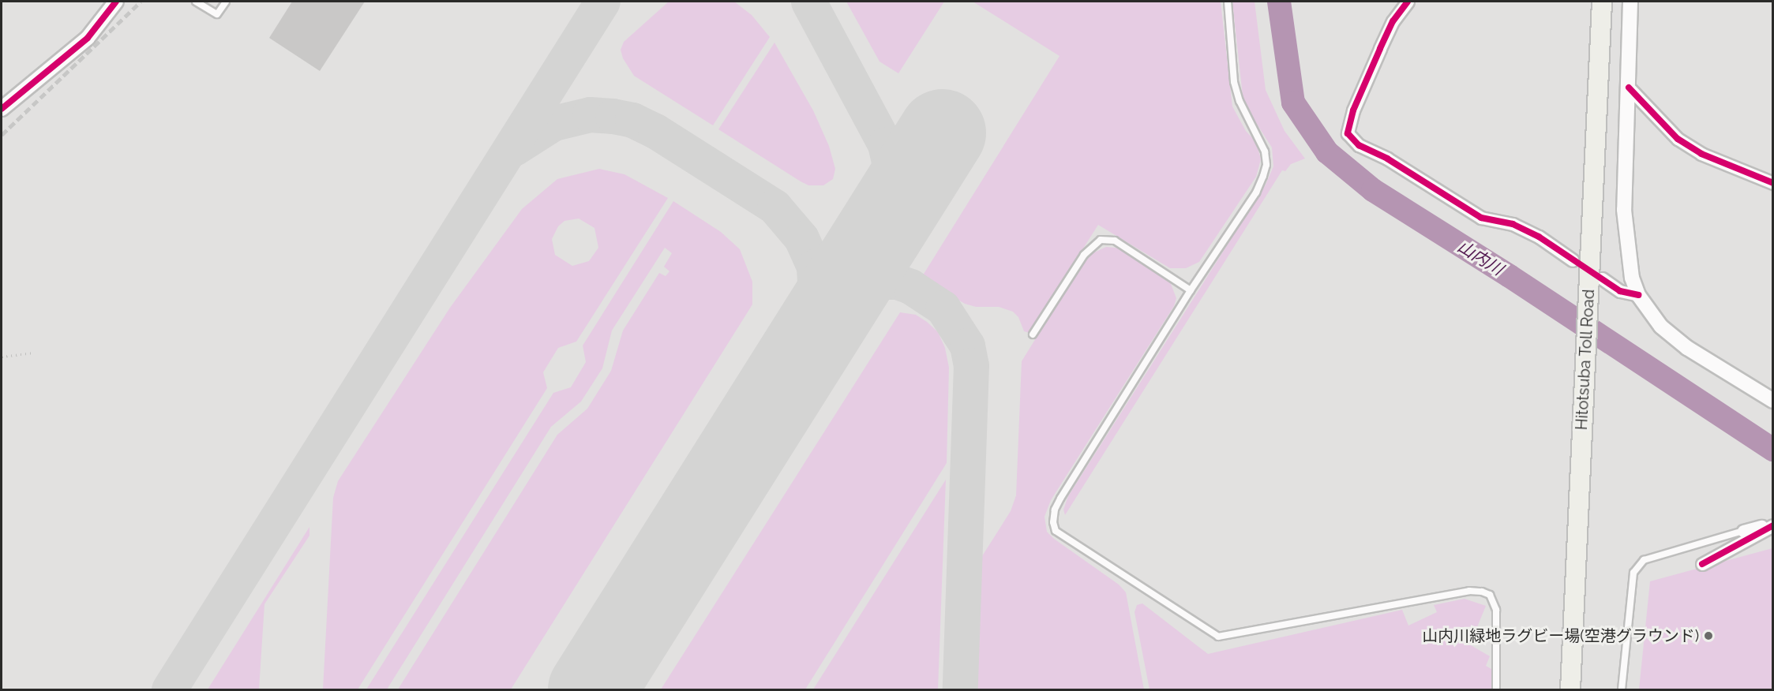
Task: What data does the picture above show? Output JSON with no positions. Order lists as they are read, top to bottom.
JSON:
{
  "streets": {
    "main road": ["Hitotsuba Toll Road"]
  },
  "water": ["山内川"],
  "places": ["山内川緑地ラグビー場(空港グラウンド)"]
}
